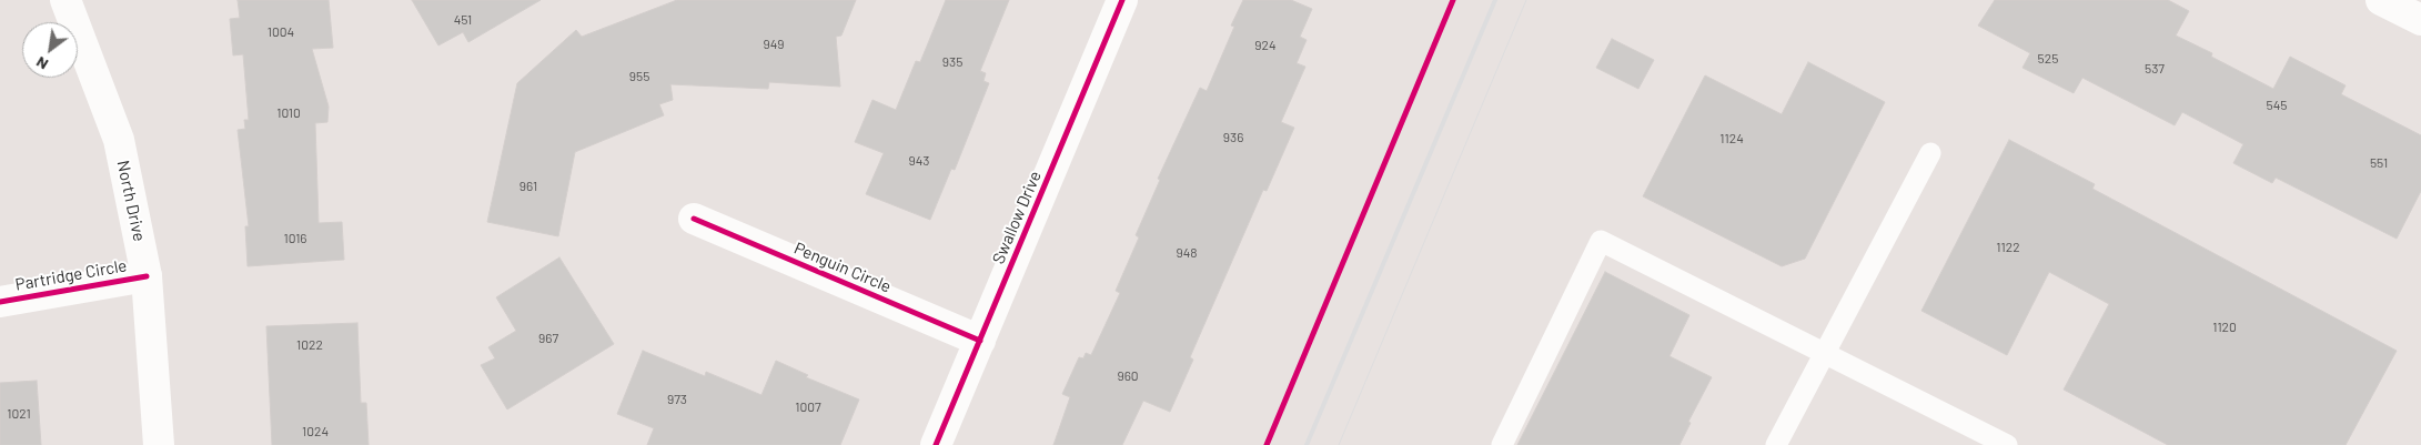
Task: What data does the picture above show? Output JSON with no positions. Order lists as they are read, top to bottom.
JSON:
{
  "streets": {
    "street": [
      "North Drive",
      "Swallow Drive",
      "Penguin Circle",
      "Partridge Circle"
    ]
  },
  "crossings": [
    ["North Drive", "Partridge Circle"],
    ["Swallow Drive", "Penguin Circle"]
  ],
  "house_numbers": [
    "451",
    "1004",
    "949",
    "924",
    "525",
    "935",
    "537",
    "955",
    "545",
    "1010",
    "936",
    "1124",
    "943",
    "551",
    "961",
    "1016",
    "1122",
    "948",
    "1120",
    "967",
    "1022",
    "960",
    "973",
    "1007",
    "1021",
    "1024"
  ],
  "north": "bottom left"
}
